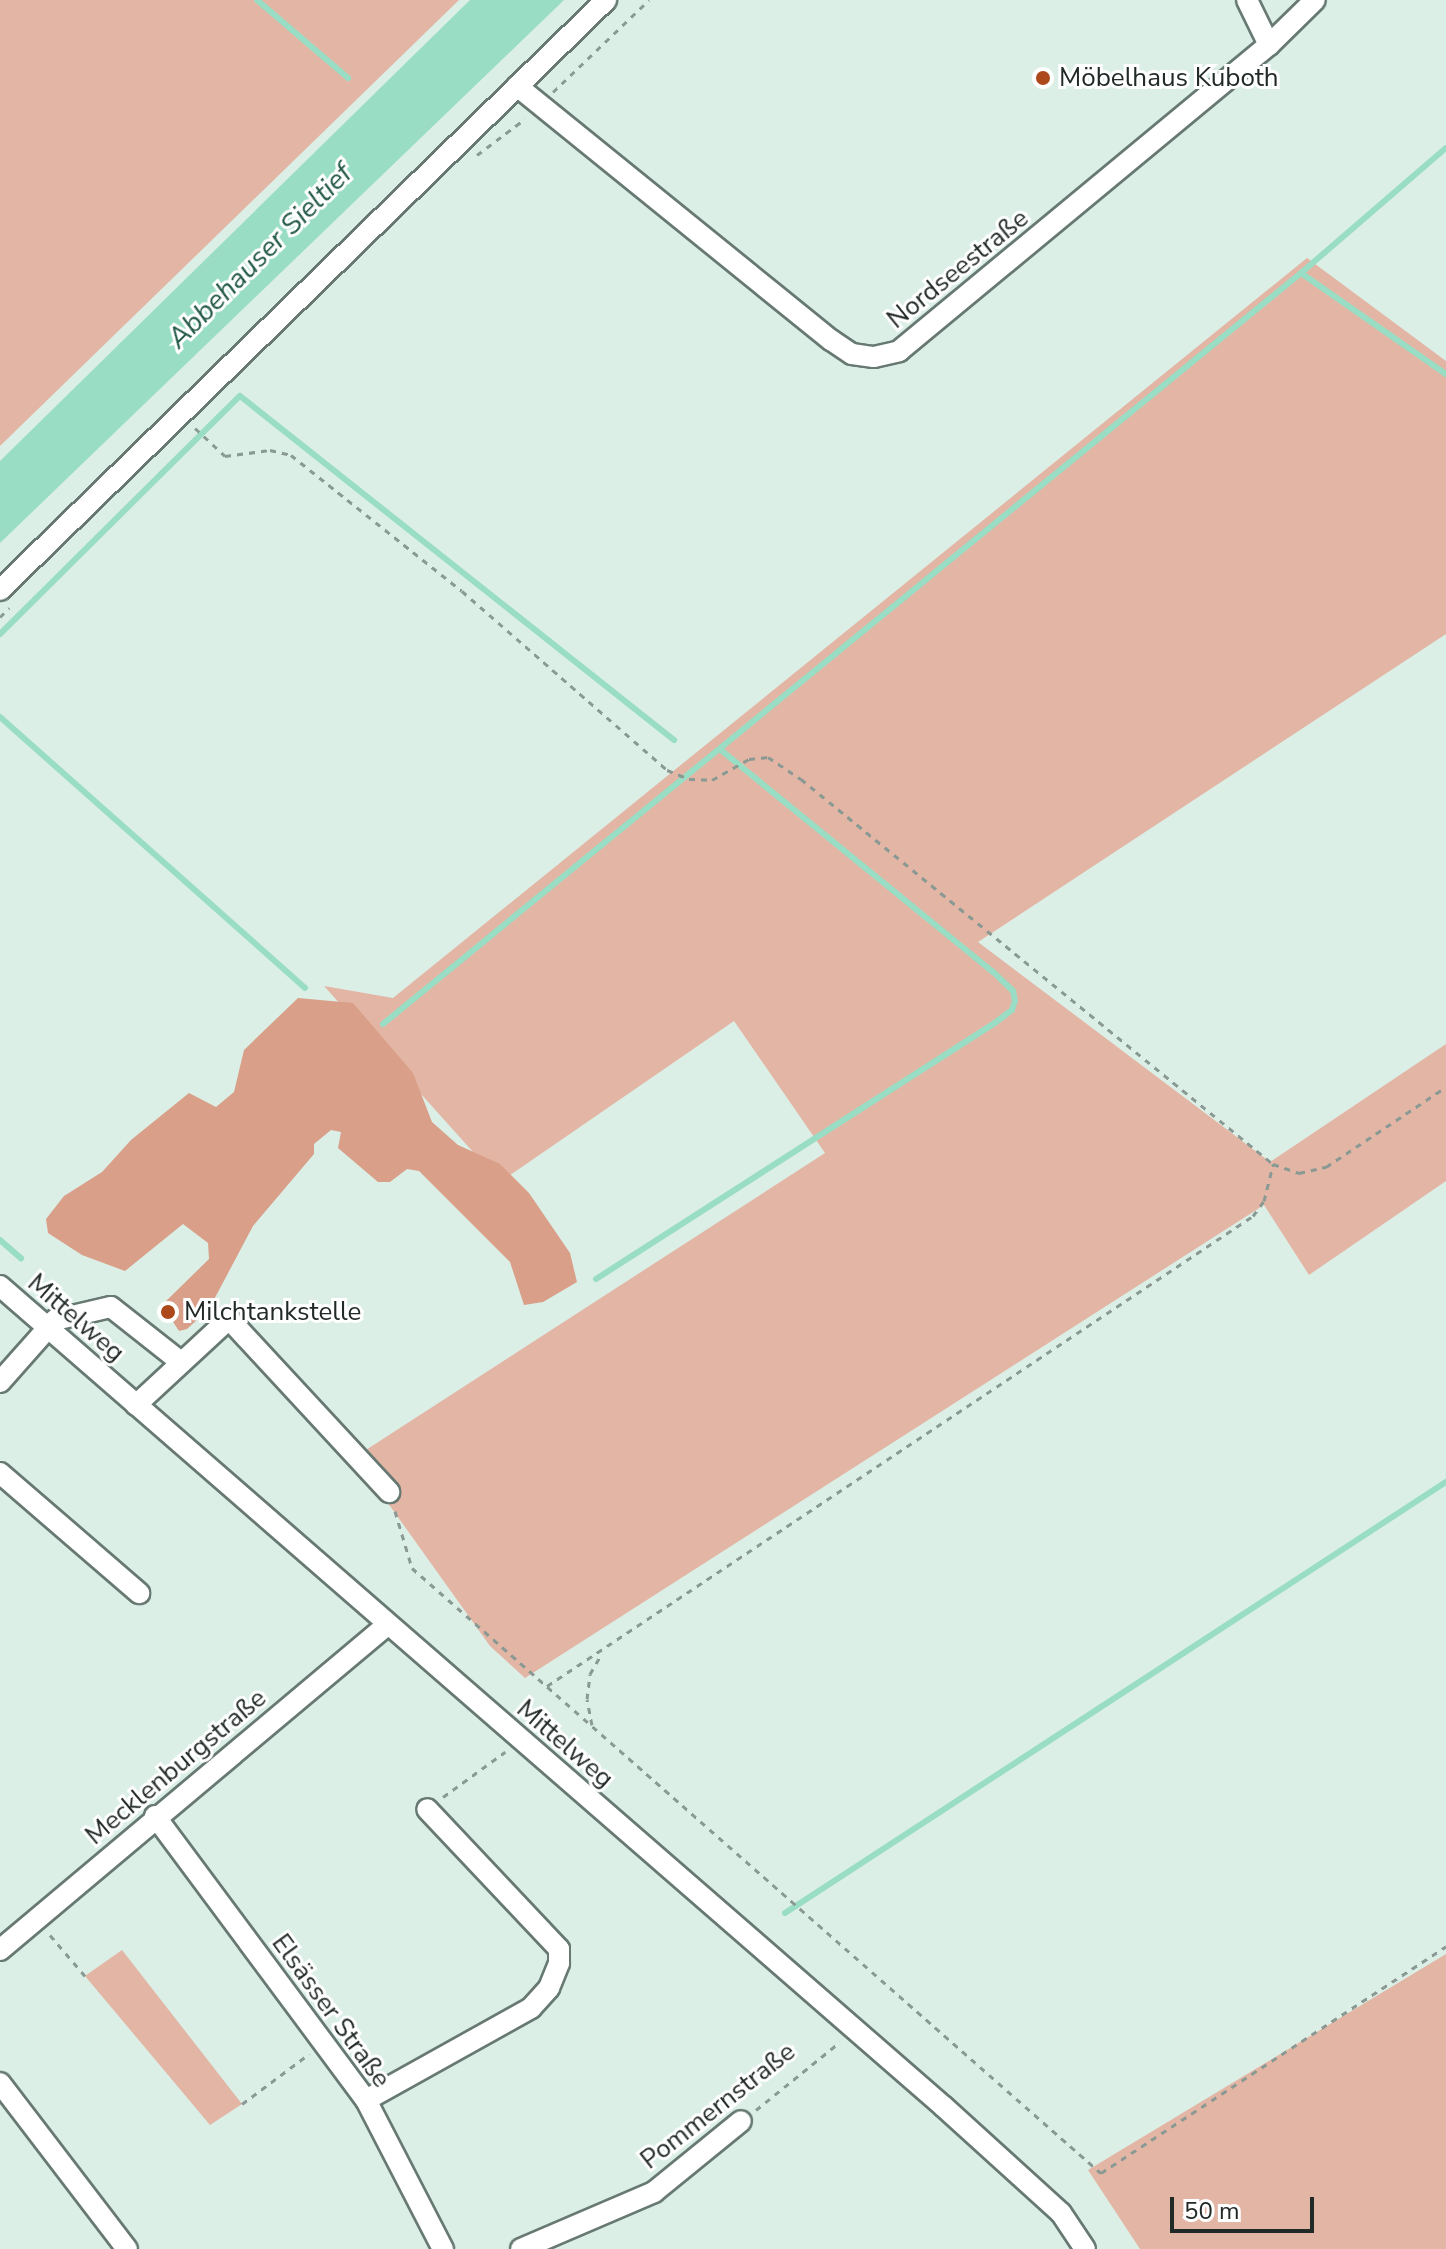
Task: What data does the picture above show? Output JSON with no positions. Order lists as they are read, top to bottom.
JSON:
{
  "streets": {
    "street": [
      "Nordseestraße",
      "Mittelweg",
      "Mecklenburgstraße",
      "Elsässer Straße",
      "Pommernstraße"
    ]
  },
  "crossings": [
    ["Mittelweg", "Mecklenburgstraße"],
    ["Mittelweg", "Pommernstraße"],
    ["Mecklenburgstraße", "Elsässer Straße"]
  ],
  "water": ["Abbehauser Sieltief"],
  "places": ["Möbelhaus Kuboth", "Milchtankstelle"],
  "scale_bar": "50 m"
}
